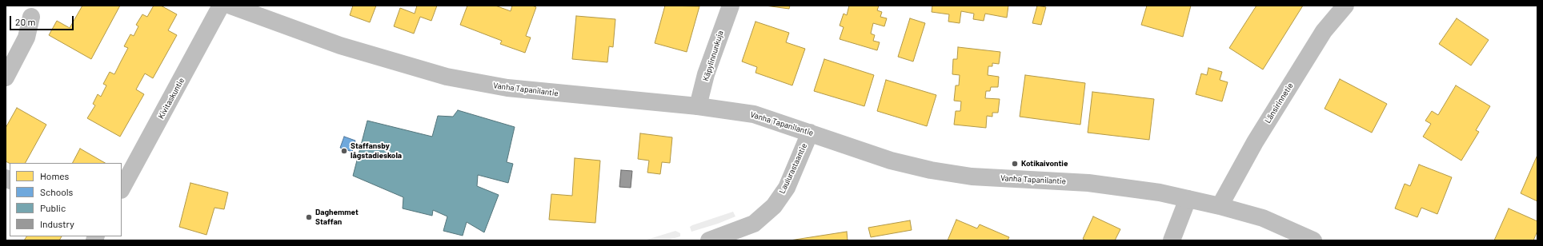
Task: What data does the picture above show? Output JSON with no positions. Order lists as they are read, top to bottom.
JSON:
{
  "streets": {
    "street": [
      "Käpylinnunkuja",
      "Vanha Tapanilantie",
      "Kivitaskuntie",
      "Länsirinnetie",
      "Laulurastaantie"
    ]
  },
  "crossings": [
    ["Käpylinnunkuja", "Vanha Tapanilantie"],
    ["Vanha Tapanilantie", "Länsirinnetie"],
    ["Vanha Tapanilantie", "Laulurastaantie"]
  ],
  "places": ["Staffansby lågstadieskola", "Kotikaivontie", "Daghemmet Staffan"],
  "legend": [
    "Homes",
    "Schools",
    "Public",
    "Industry"
  ],
  "scale_bar": "20 m"
}
